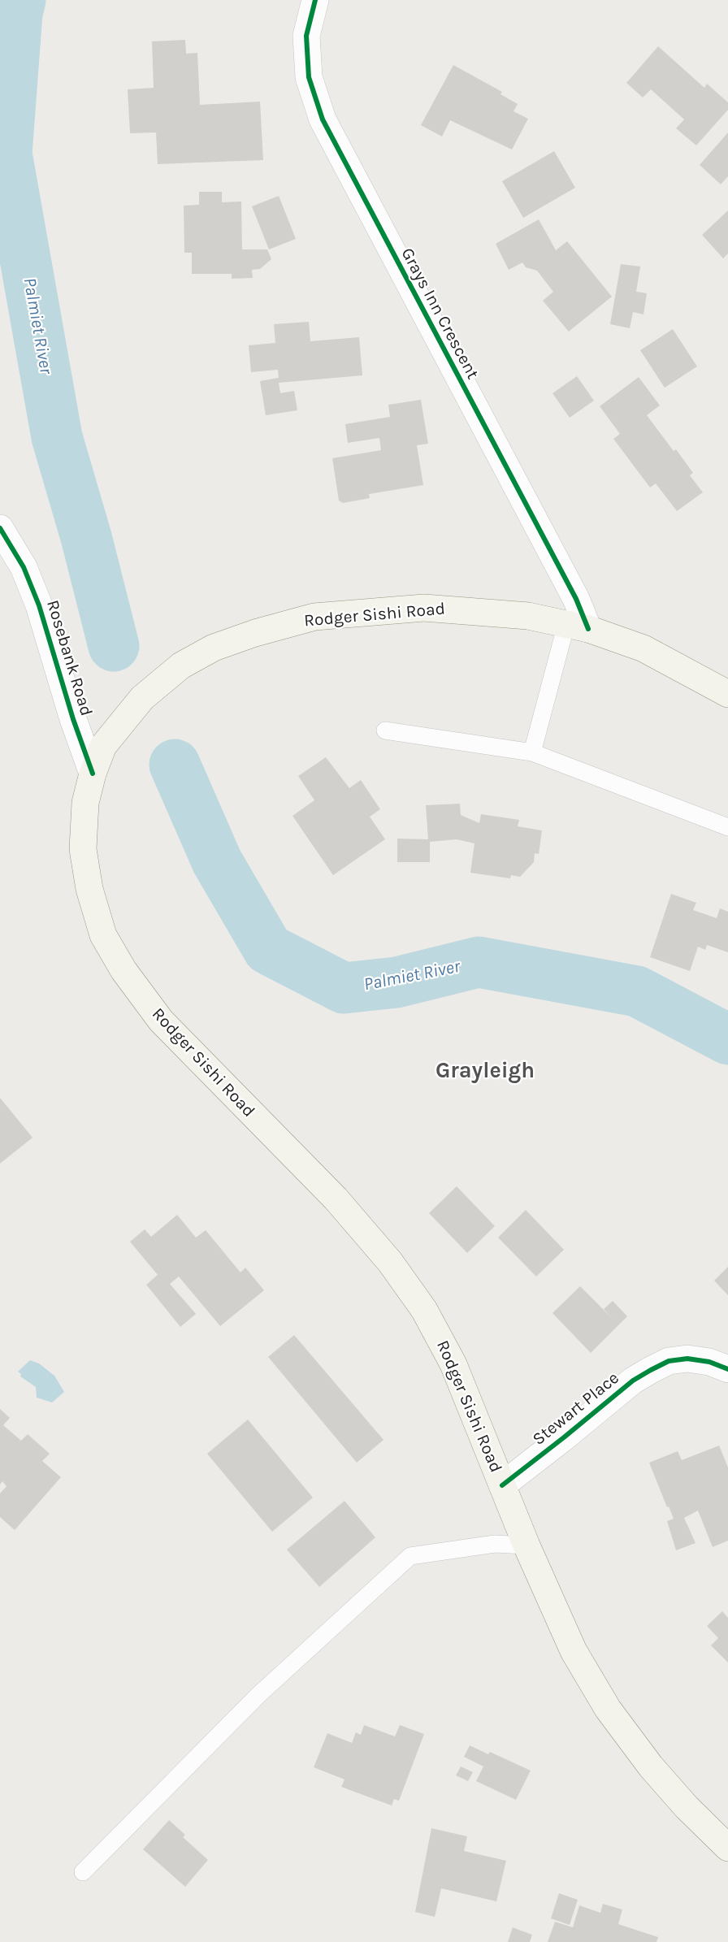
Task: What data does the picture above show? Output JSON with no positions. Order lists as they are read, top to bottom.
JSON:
{
  "streets": {
    "main road": ["Rodger Sishi Road"],
    "street": ["Grays Inn Crescent", "Rosebank Road", "Stewart Place"]
  },
  "crossings": [
    ["Grays Inn Crescent", "Rodger Sishi Road"],
    ["Rodger Sishi Road", "Rosebank Road"],
    ["Rodger Sishi Road", "Stewart Place"]
  ],
  "districts": ["Grayleigh"],
  "water": ["Palmiet River"]
}
